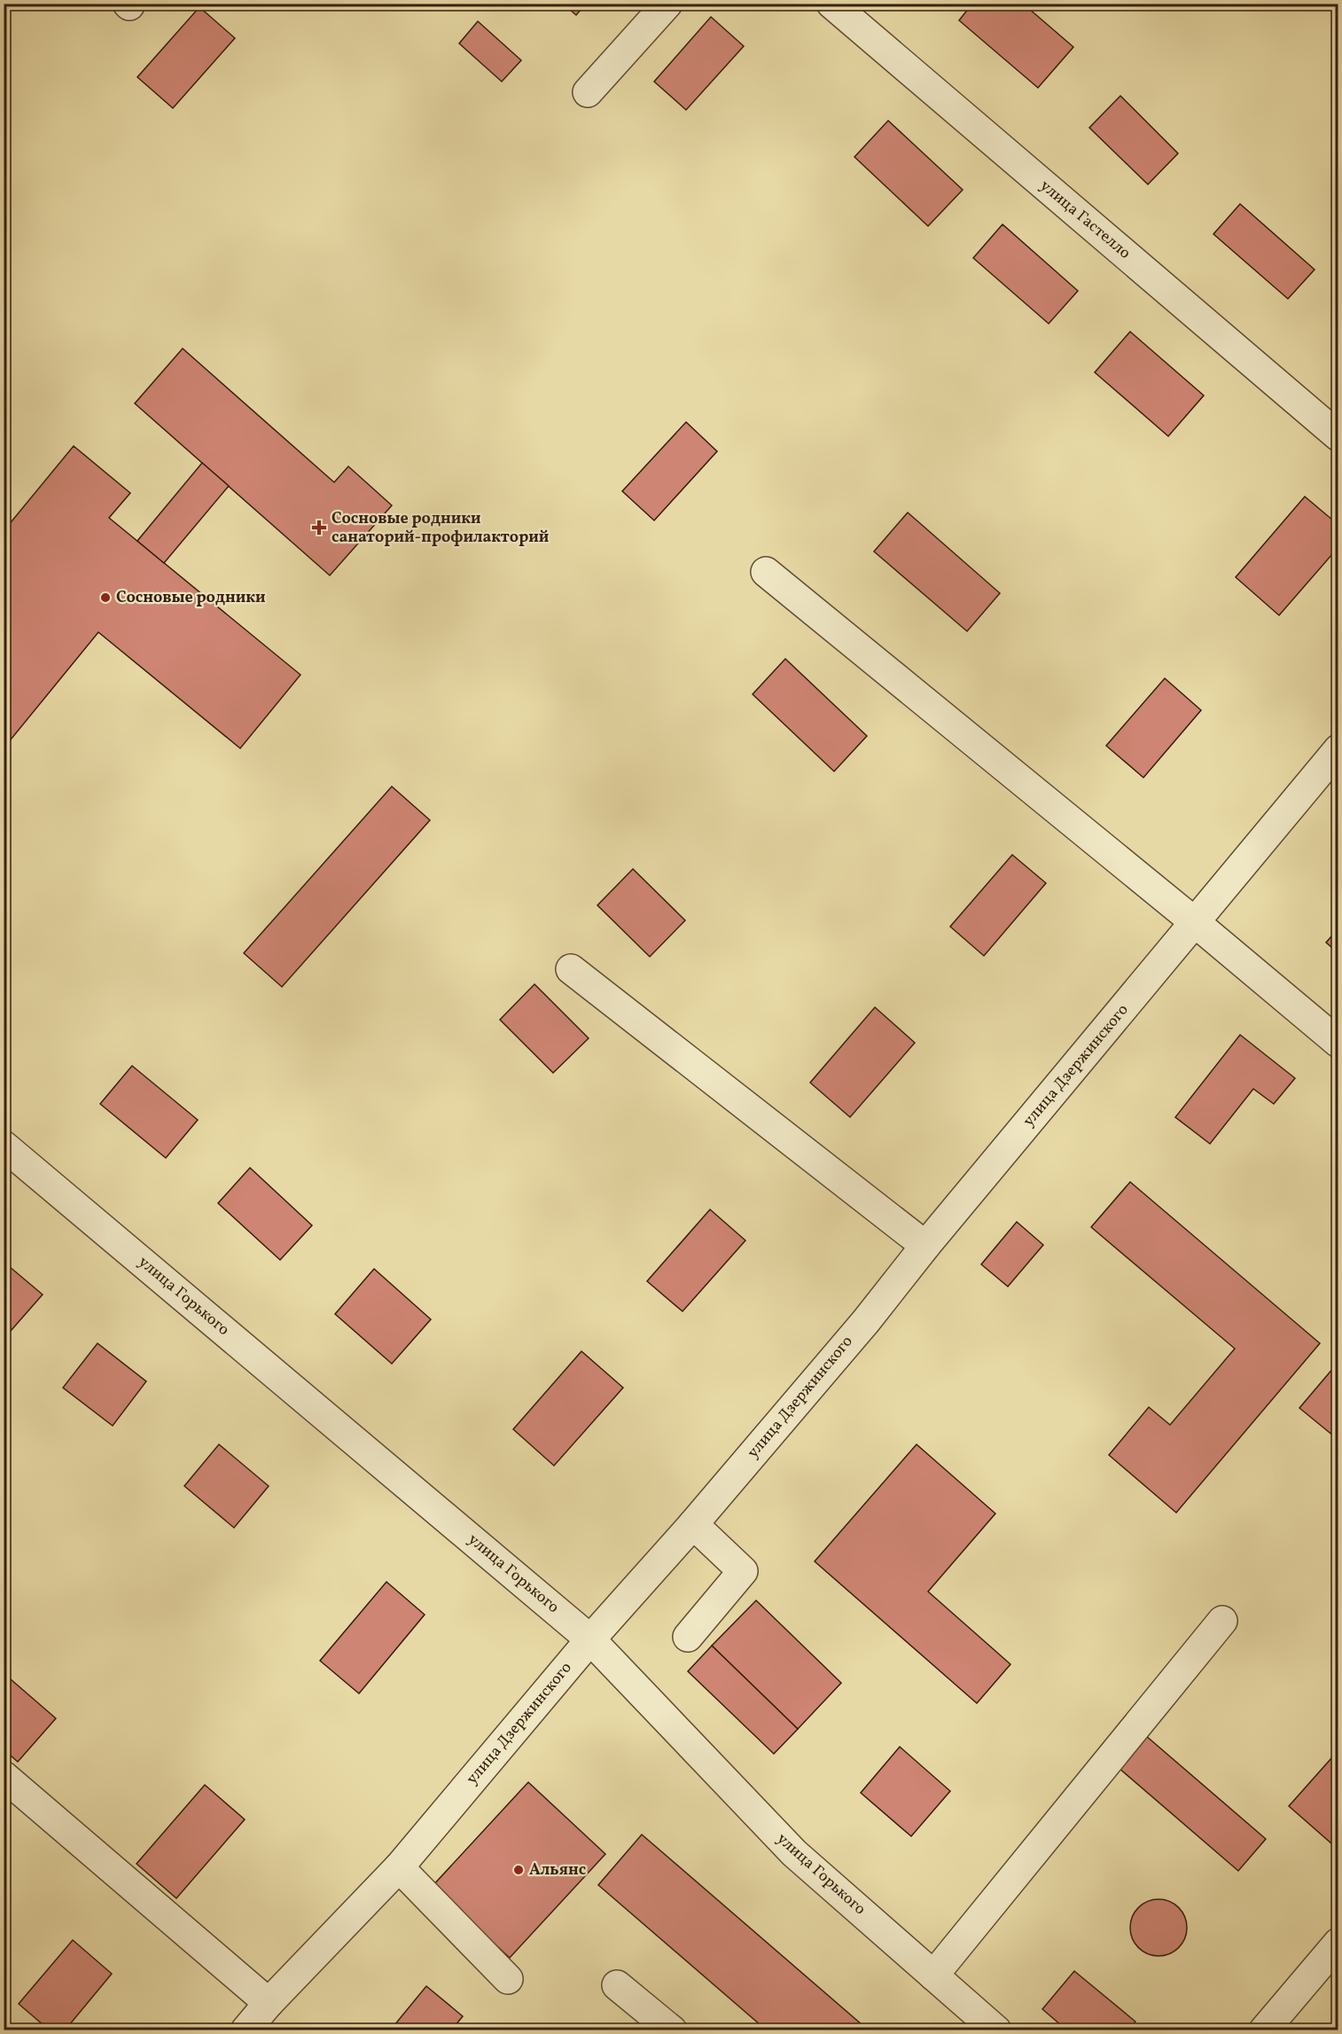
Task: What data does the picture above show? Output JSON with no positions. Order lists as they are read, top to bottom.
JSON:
{
  "streets": {
    "street": ["улица Гастелло", "улица Дзержинского", "улица Горького"]
  },
  "crossings": [
    ["улица Дзержинского", "улица Горького"]
  ],
  "places": {
    "health": ["Сосновые родники санаторий-профилакторий"],
    "other": ["Сосновые родники", "Альянс"]
  }
}
